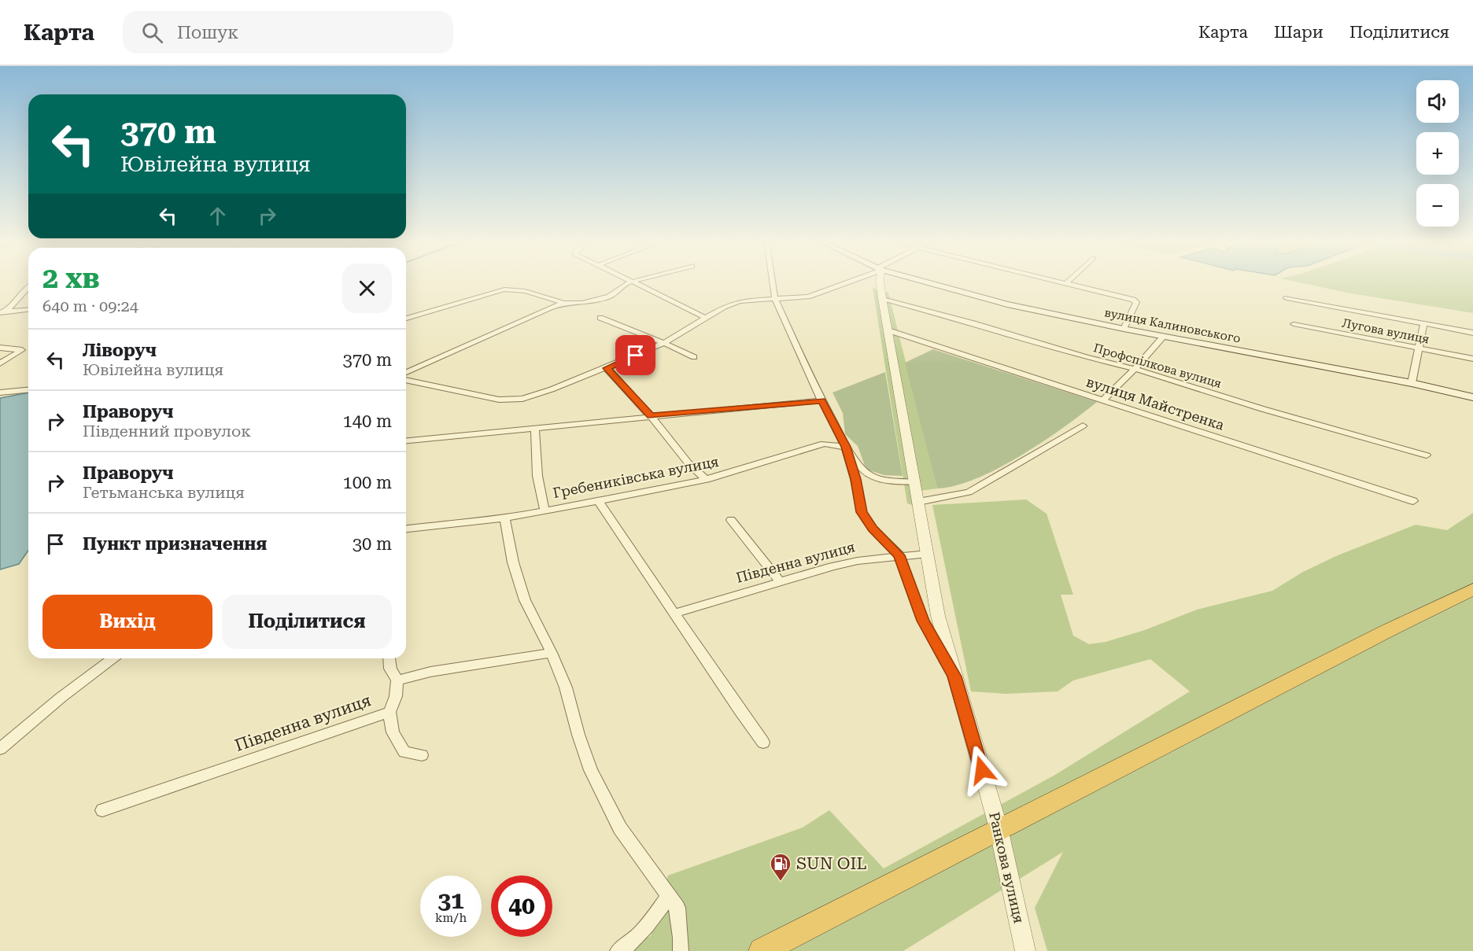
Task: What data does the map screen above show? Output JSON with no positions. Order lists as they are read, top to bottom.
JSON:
{
  "streets": {
    "main road": ["вулиця Калиновського"],
    "street": [
      "Лугова вулиця",
      "Профспілкова вулиця",
      "вулиця Майстренка",
      "Гребениківська вулиця",
      "Південна вулиця",
      "Ранкова вулиця"
    ]
  },
  "crossings": [
    ["Гребениківська вулиця", "Ранкова вулиця"],
    ["Південна вулиця", "Ранкова вулиця"]
  ],
  "places": {
    "fuel station": ["SUN OIL"]
  },
  "page": {
    "header": "Карта",
    "search": "Пошук",
    "nav": ["Карта", "Шари", "Поділитися"],
    "map_buttons": ["+", "−"],
    "turn": ["370 m", "Ювілейна вулиця"],
    "heading": ["2 хв", "640 m · 09:24"],
    "list": [
      {
        "name": "Ліворуч",
        "note": "Ювілейна вулиця",
        "value": "370 m"
      },
      {
        "name": "Праворуч",
        "note": "Південний провулок",
        "value": "140 m"
      },
      {
        "name": "Праворуч",
        "note": "Гетьманська вулиця",
        "value": "100 m"
      },
      {
        "name": "Пункт призначення",
        "value": "30 m"
      }
    ],
    "buttons": ["Вихід", "Поділитися"],
    "speed": "31 km/h",
    "limit": "40"
  }
}
